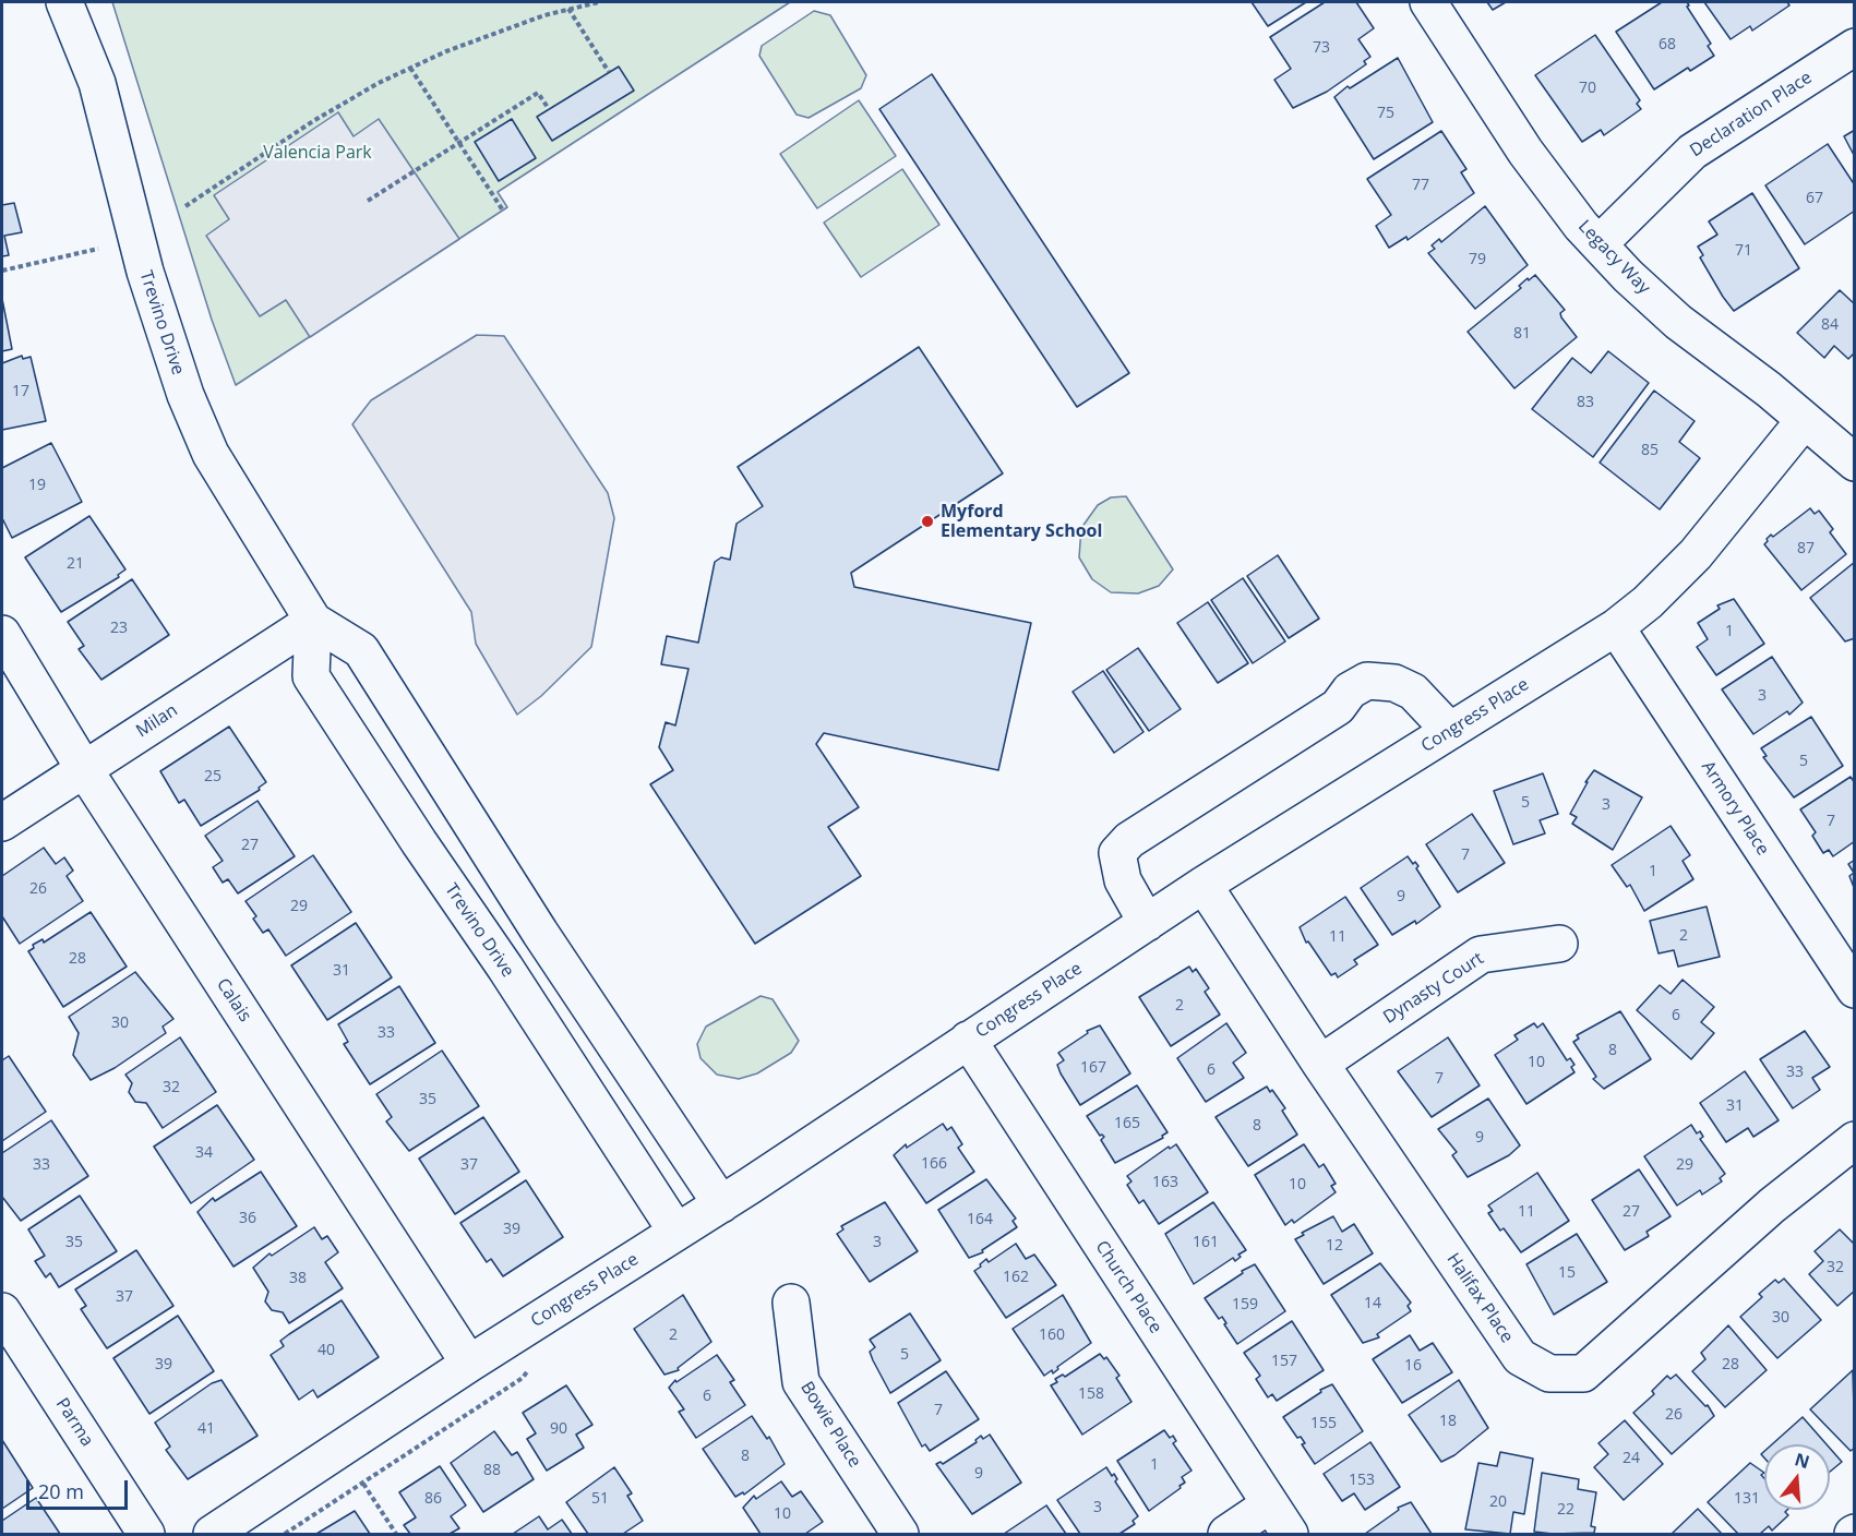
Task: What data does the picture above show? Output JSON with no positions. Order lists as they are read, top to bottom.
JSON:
{
  "streets": {
    "street": [
      "Declaration Place",
      "Legacy Way",
      "Trevino Drive",
      "Congress Place",
      "Milan",
      "Armory Place",
      "Dynasty Court",
      "Calais",
      "Church Place",
      "Halifax Place",
      "Parma",
      "Bowie Place"
    ]
  },
  "crossings": [
    ["Declaration Place", "Legacy Way"],
    ["Legacy Way", "Congress Place"],
    ["Trevino Drive", "Congress Place"],
    ["Trevino Drive", "Milan"],
    ["Congress Place", "Armory Place"],
    ["Congress Place", "Calais"],
    ["Congress Place", "Church Place"],
    ["Congress Place", "Halifax Place"],
    ["Milan", "Calais"],
    ["Dynasty Court", "Halifax Place"]
  ],
  "parks": ["Valencia Park"],
  "places": ["Myford Elementary School"],
  "house_numbers": [
    "68",
    "73",
    "70",
    "75",
    "77",
    "67",
    "71",
    "79",
    "84",
    "81",
    "17",
    "83",
    "85",
    "19",
    "87",
    "21",
    "23",
    "1",
    "3",
    "5",
    "25",
    "5",
    "3",
    "7",
    "27",
    "7",
    "1",
    "26",
    "9",
    "29",
    "2",
    "11",
    "28",
    "31",
    "2",
    "6",
    "30",
    "33",
    "8",
    "10",
    "167",
    "6",
    "33",
    "7",
    "32",
    "35",
    "31",
    "165",
    "8",
    "9",
    "34",
    "166",
    "33",
    "37",
    "29",
    "163",
    "10",
    "11",
    "27",
    "36",
    "164",
    "39",
    "35",
    "3",
    "161",
    "12",
    "32",
    "15",
    "162",
    "38",
    "37",
    "14",
    "159",
    "30",
    "2",
    "160",
    "40",
    "5",
    "157",
    "39",
    "28",
    "16",
    "158",
    "6",
    "7",
    "26",
    "18",
    "155",
    "41",
    "90",
    "8",
    "24",
    "1",
    "88",
    "9",
    "153",
    "86",
    "51",
    "131",
    "20",
    "3",
    "22",
    "10"
  ],
  "scale_bar": "20 m",
  "north": "top"
}
